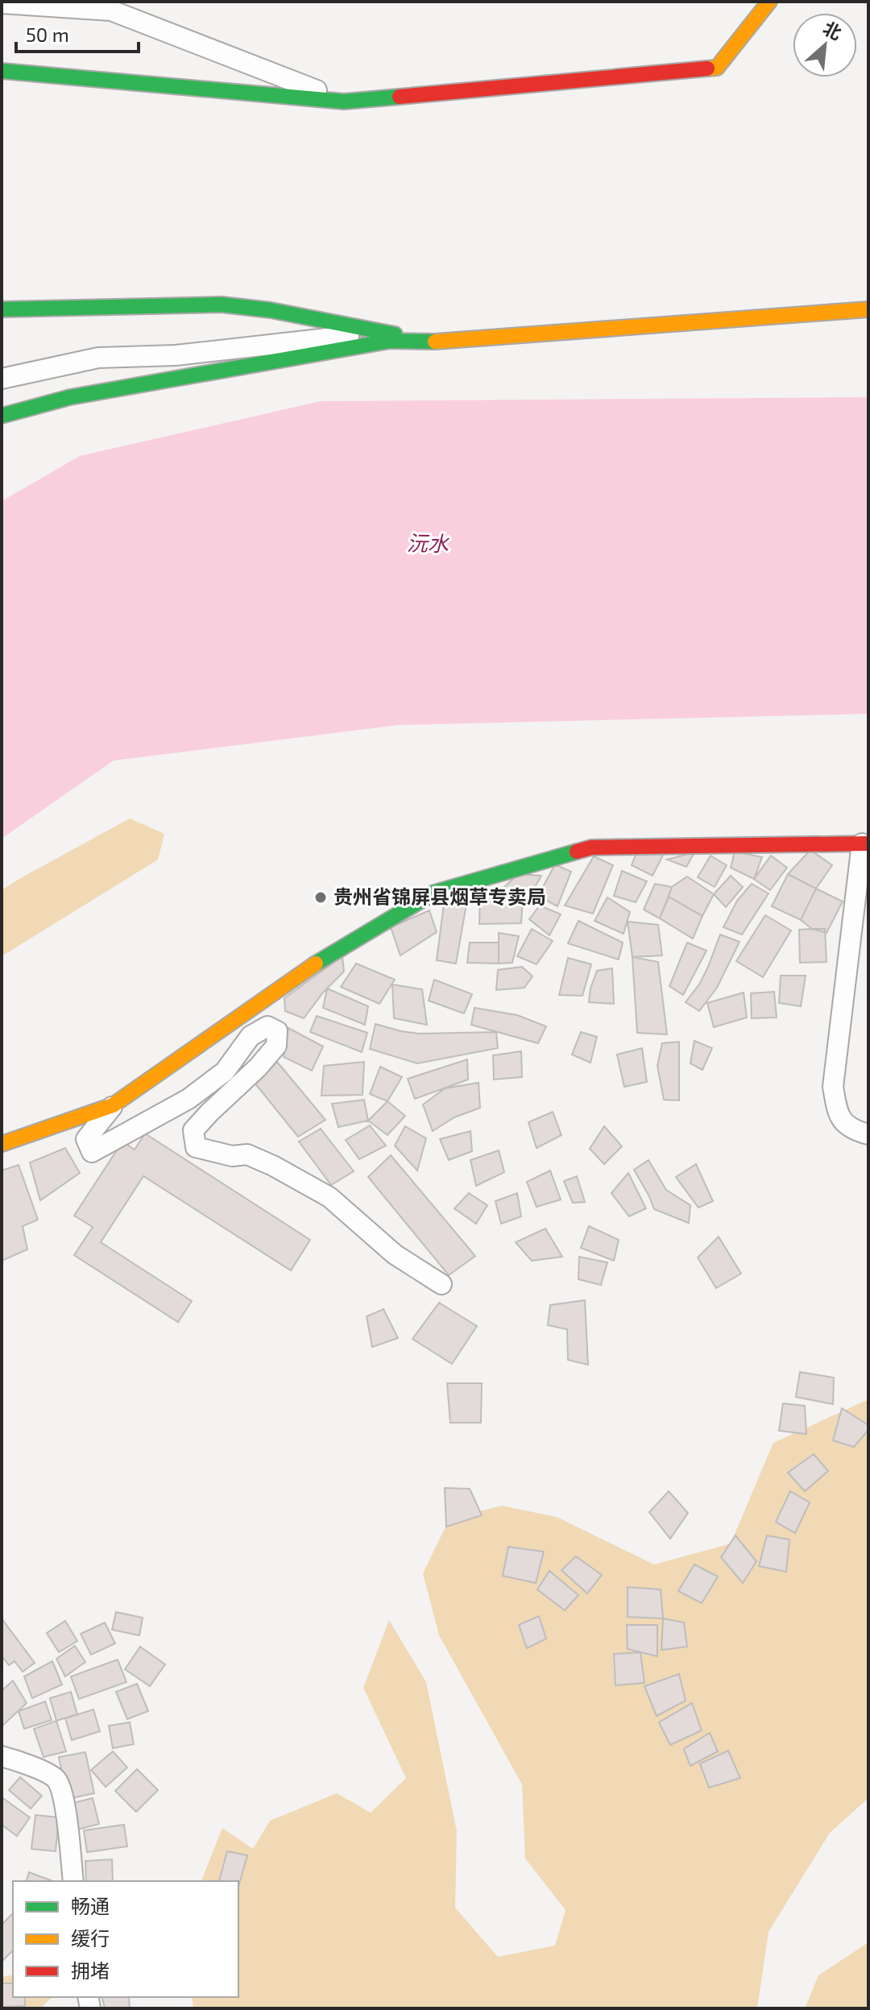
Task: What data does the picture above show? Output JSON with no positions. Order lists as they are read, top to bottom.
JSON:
{
  "water": ["沅水"],
  "places": ["贵州省锦屏县烟草专卖局"],
  "legend": ["畅通", "缓行", "拥堵"],
  "scale_bar": "50 m",
  "north": "top right"
}
